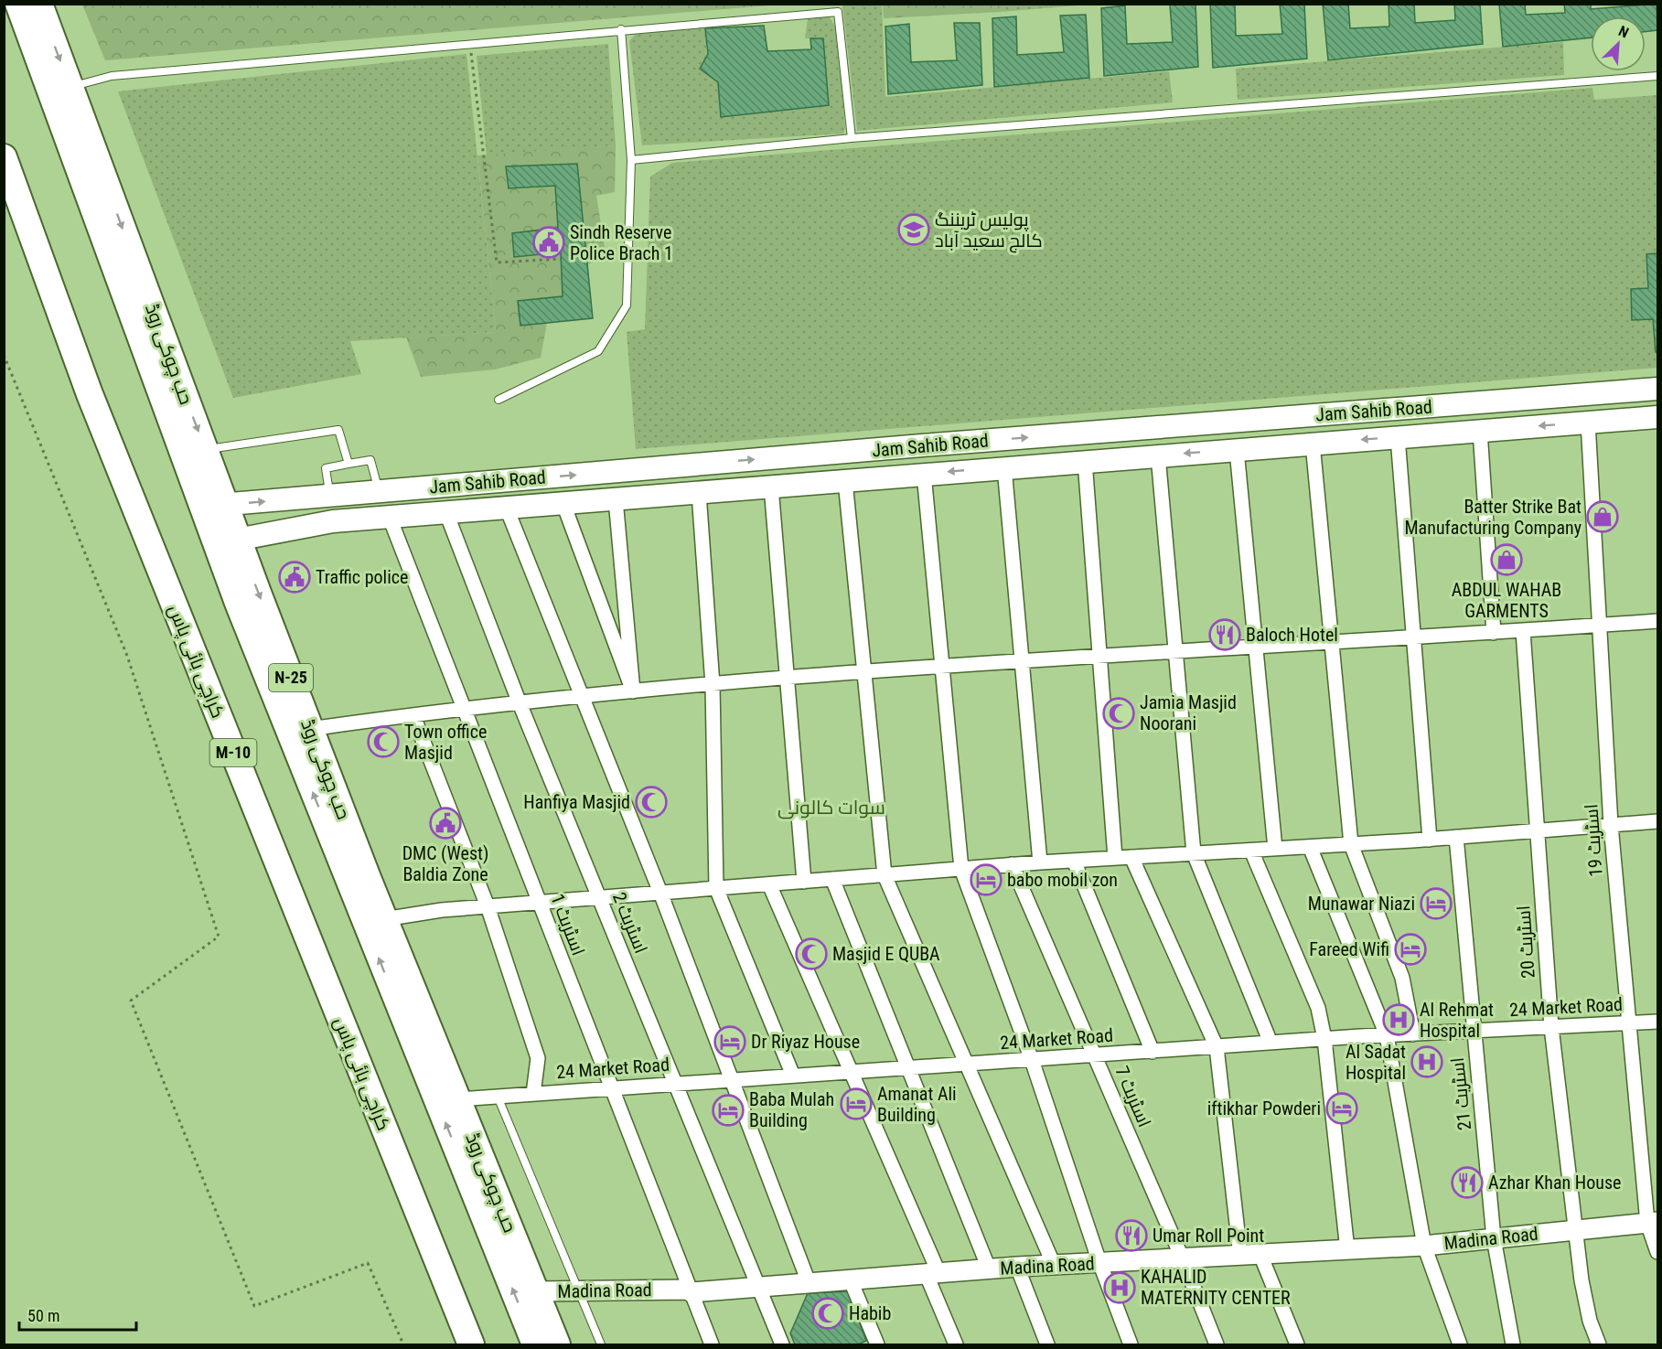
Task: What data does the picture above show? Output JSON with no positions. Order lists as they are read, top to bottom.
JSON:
{
  "streets": {
    "highway": [
      "حب چوکی روڈ",
      "کراچی بائی پاس",
      "N-25",
      "M-10"
    ],
    "main road": ["Jam Sahib Road"],
    "street": [
      "اسٹریٹ 19",
      "اسٹریٹ 2",
      "اسٹریٹ 1",
      "اسٹریٹ 20",
      "24 Market Road",
      "اسٹریٹ 21",
      "اسٹریٹ 7",
      "Madina Road"
    ]
  },
  "crossings": [
    ["حب چوکی روڈ", "Jam Sahib Road"],
    ["حب چوکی روڈ", "24 Market Road"],
    ["حب چوکی روڈ", "Madina Road"],
    ["Jam Sahib Road", "اسٹریٹ 19"],
    ["Jam Sahib Road", "اسٹریٹ 2"],
    ["Jam Sahib Road", "اسٹریٹ 1"],
    ["اسٹریٹ 19", "24 Market Road"],
    ["اسٹریٹ 19", "Madina Road"],
    ["اسٹریٹ 2", "24 Market Road"],
    ["اسٹریٹ 2", "Madina Road"],
    ["اسٹریٹ 1", "24 Market Road"],
    ["اسٹریٹ 1", "Madina Road"],
    ["اسٹریٹ 20", "24 Market Road"],
    ["اسٹریٹ 20", "Madina Road"],
    ["24 Market Road", "اسٹریٹ 21"],
    ["24 Market Road", "اسٹریٹ 7"],
    ["اسٹریٹ 21", "Madina Road"],
    ["اسٹریٹ 7", "Madina Road"]
  ],
  "districts": ["سوات کالونی"],
  "places": {
    "school or university": ["پولیس ٹریننگ کالج سعید آباد"],
    "public building": ["Sindh Reserve Police Brach 1", "Traffic police", "DMC (West) Baldia Zone"],
    "shop": ["Batter Strike Bat Manufacturing Company", "ABDUL WAHAB GARMENTS"],
    "restaurant": ["Baloch Hotel", "Azhar Khan House", "Umar Roll Point"],
    "mosque": [
      "Jamia Masjid Noorani",
      "Town office Masjid",
      "Hanfiya Masjid",
      "Masjid E QUBA",
      "Habib"
    ],
    "hotel": [
      "babo mobil zon",
      "Munawar Niazi",
      "Fareed Wifi",
      "Dr Riyaz House",
      "Amanat Ali Building",
      "iftikhar Powderi",
      "Baba Mulah Building"
    ],
    "hospital": ["Al Rehmat Hospital", "Al Sadat Hospital", "KAHALID MATERNITY CENTER"]
  },
  "scale_bar": "50 m",
  "north": "top right"
}
